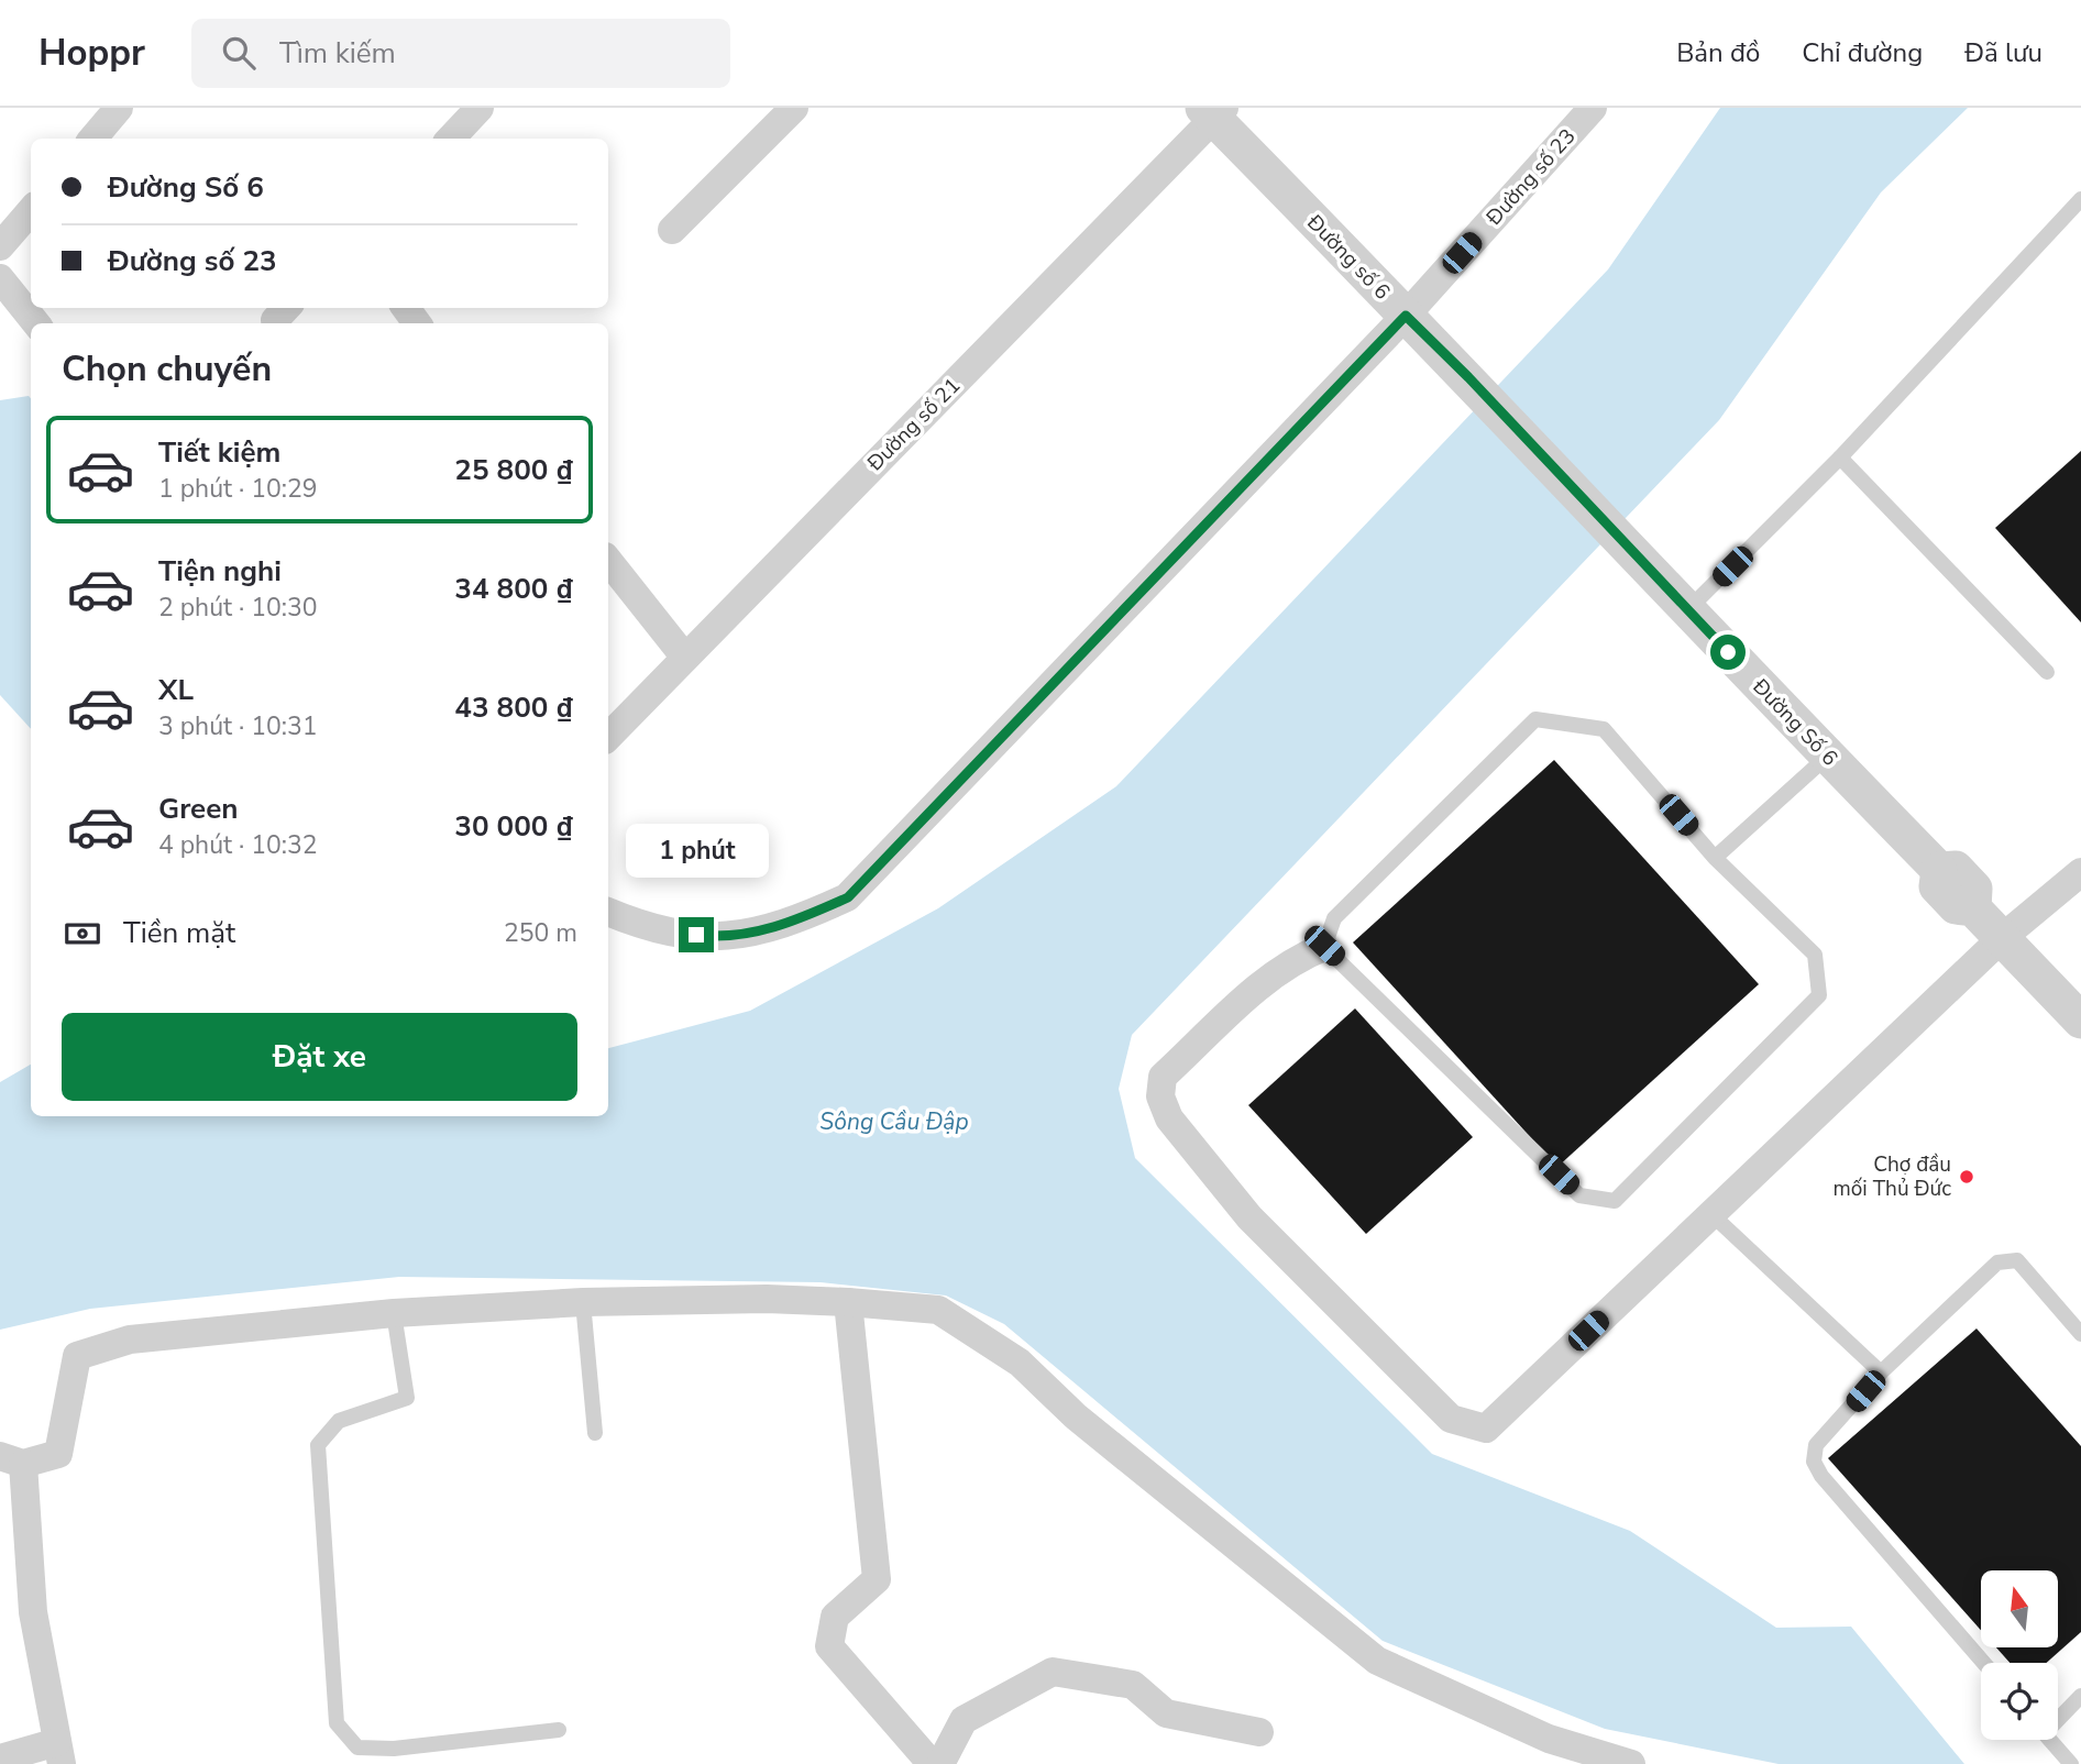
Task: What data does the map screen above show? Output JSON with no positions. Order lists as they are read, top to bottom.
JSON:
{
  "streets": {
    "street": [
      "Đường số 23",
      "Đường số 6",
      "Đường số 21",
      "Đường Số 6"
    ]
  },
  "crossings": [
    ["Đường số 23", "Đường số 6"],
    ["Đường số 6", "Đường số 21"],
    ["Đường số 6", "Đường Số 6"]
  ],
  "water": ["Sông Cầu Đập"],
  "places": ["Chợ đầu mối Thủ Đức"],
  "north": "top",
  "page": {
    "header": "Hoppr",
    "search": "Tìm kiếm",
    "nav": ["Bản đồ", "Chỉ đường", "Đã lưu"],
    "banner": ["Đường Số 6", "Đường số 23"],
    "heading": "Chọn chuyến",
    "list": [
      {
        "name": "Tiết kiệm",
        "note": "1 phút · 10:29",
        "value": "25 800 ₫"
      },
      {
        "name": "Tiện nghi",
        "note": "2 phút · 10:30",
        "value": "34 800 ₫"
      },
      {
        "name": "XL",
        "note": "3 phút · 10:31",
        "value": "43 800 ₫"
      },
      {
        "name": "Green",
        "note": "4 phút · 10:32",
        "value": "30 000 ₫"
      }
    ],
    "bubble": "1 phút",
    "pay": ["Tiền mặt", "250 m"],
    "buttons": "Đặt xe"
  }
}
